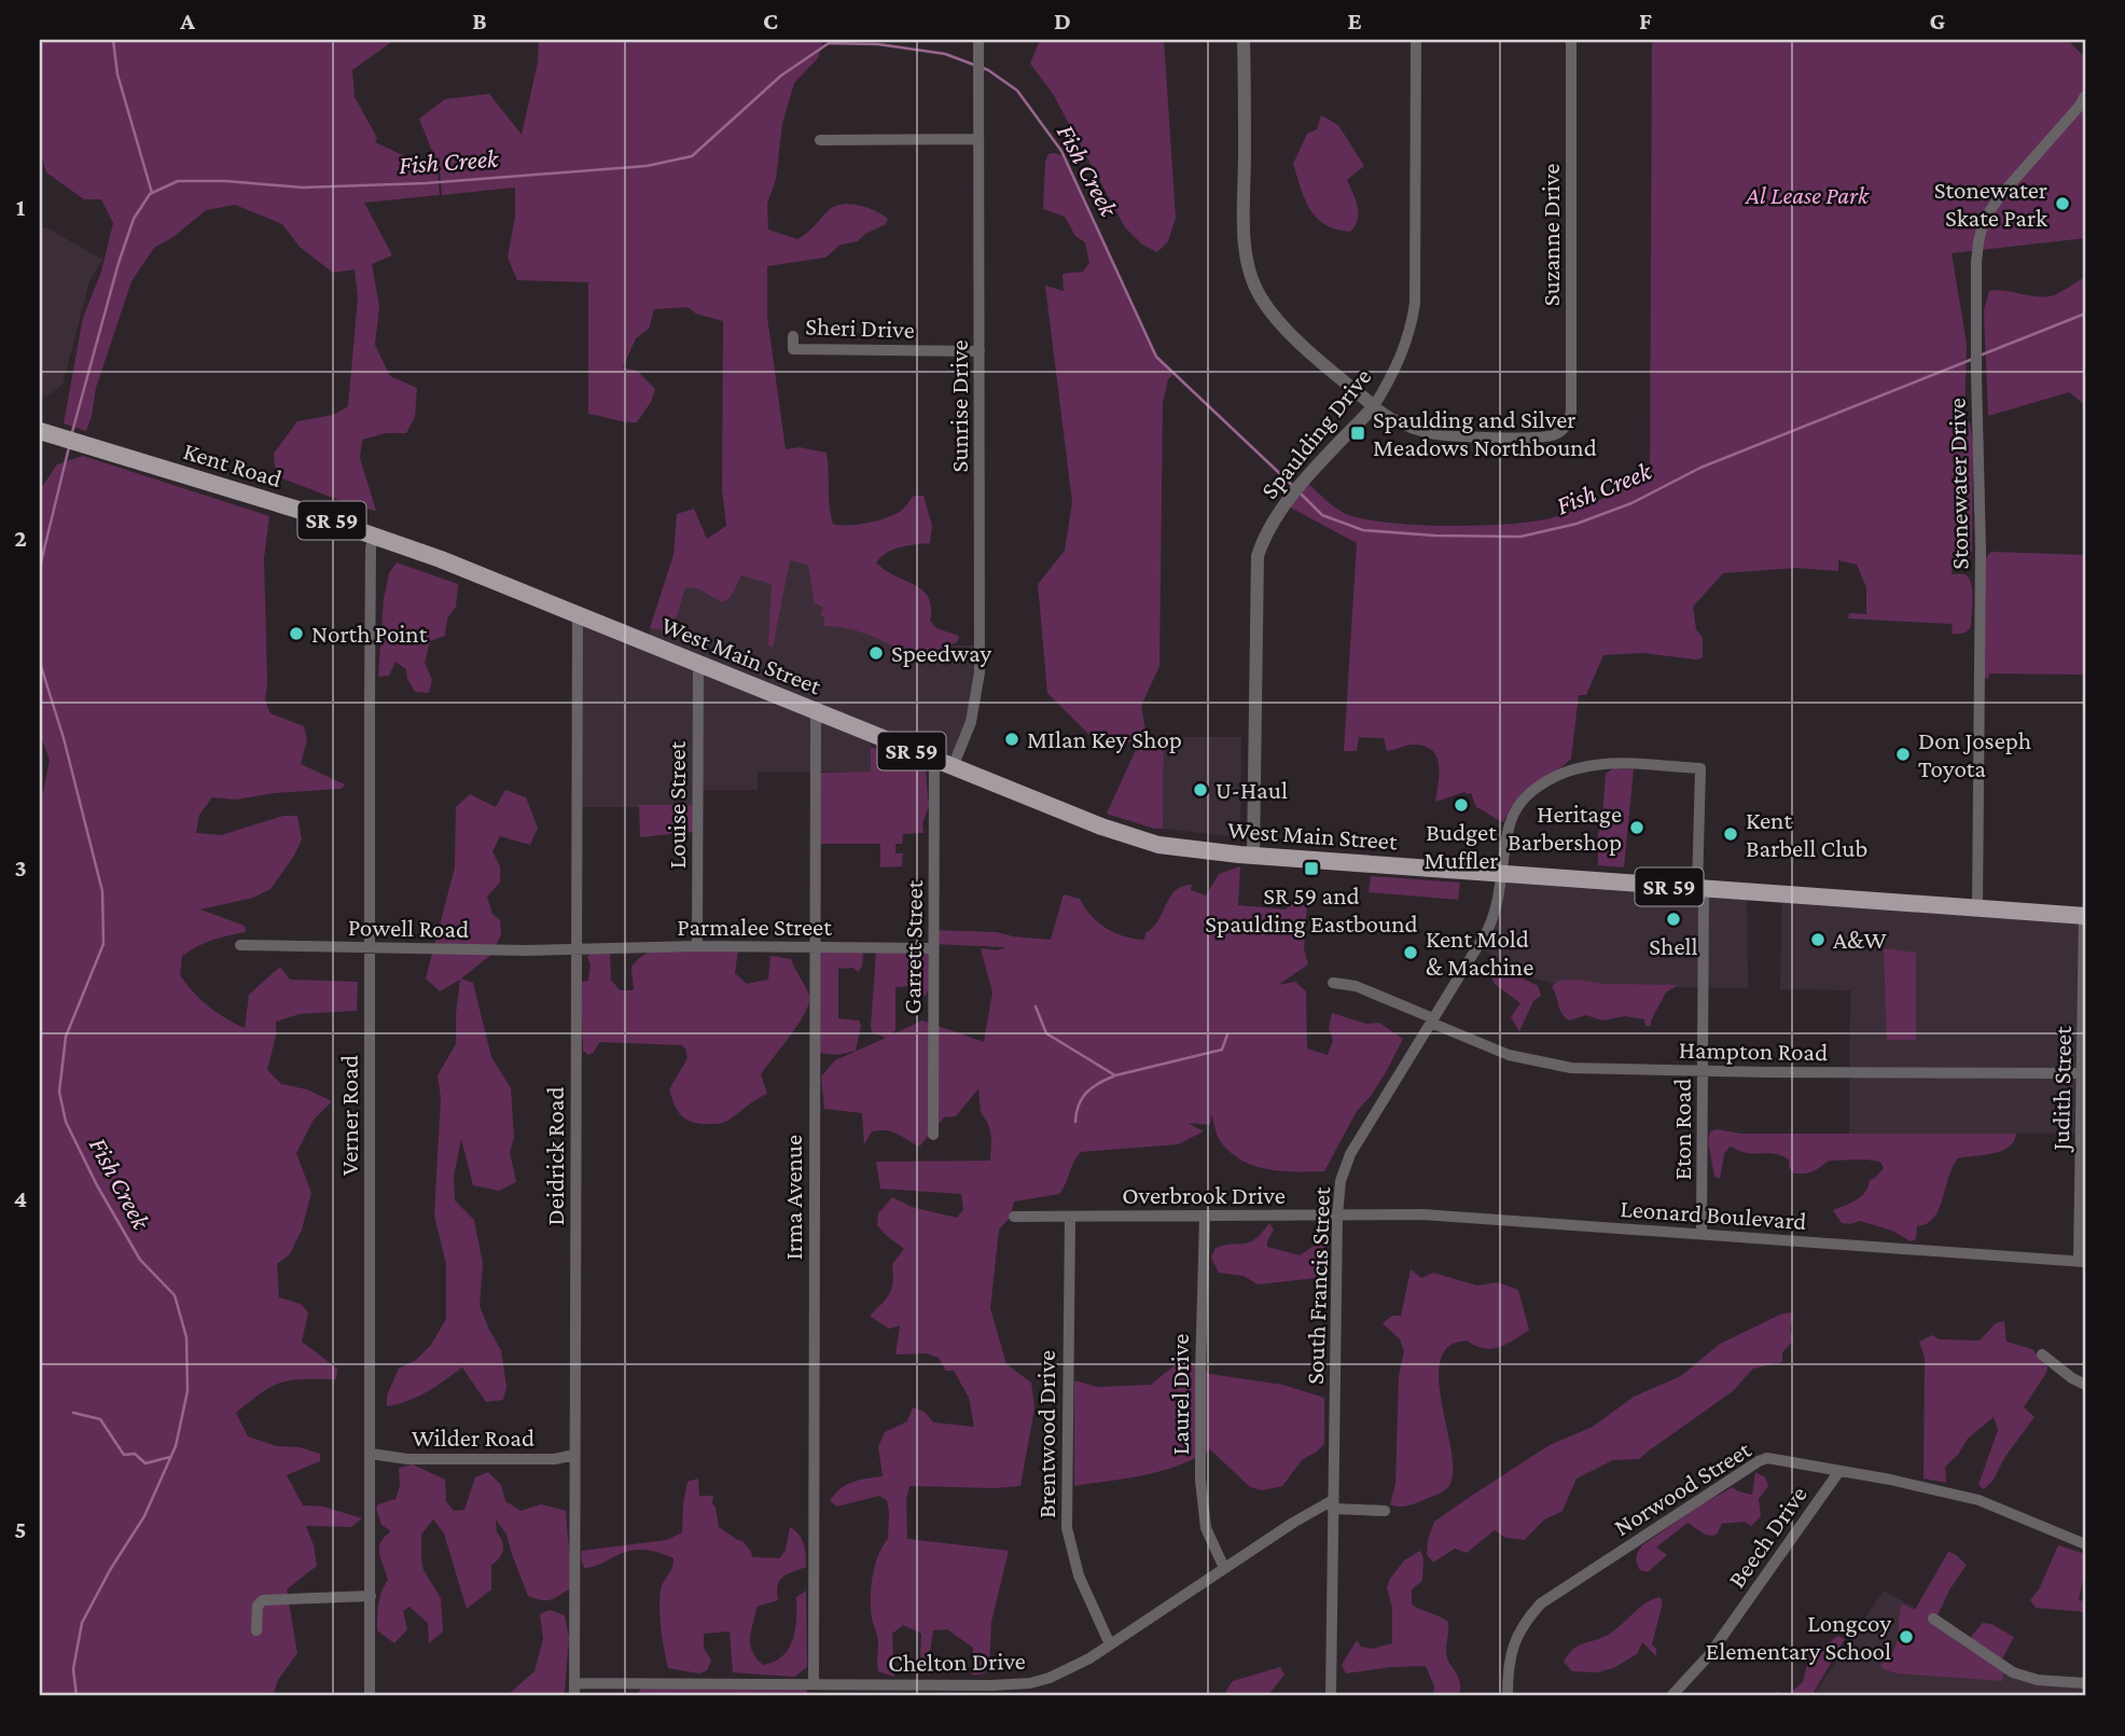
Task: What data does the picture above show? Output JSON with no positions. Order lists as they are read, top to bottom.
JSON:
{
  "streets": {
    "main road": ["Kent Road", "SR 59", "West Main Street"],
    "street": [
      "Suzanne Drive",
      "Sheri Drive",
      "Sunrise Drive",
      "Spaulding Drive",
      "Stonewater Drive",
      "Louise Street",
      "Parmalee Street",
      "Powell Road",
      "Garrett Street",
      "Hampton Road",
      "Judith Street",
      "Verner Road",
      "Eton Road",
      "Deidrick Road",
      "Overbrook Drive",
      "Irma Avenue",
      "Leonard Boulevard",
      "South Francis Street",
      "Laurel Drive",
      "Brentwood Drive",
      "Wilder Road",
      "Norwood Street",
      "Beech Drive",
      "Chelton Drive"
    ]
  },
  "crossings": [
    ["Suzanne Drive", "Spaulding Drive"],
    ["Sheri Drive", "Sunrise Drive"],
    ["Sunrise Drive", "West Main Street"],
    ["Spaulding Drive", "West Main Street"],
    ["Kent Road", "West Main Street"],
    ["Kent Road", "Verner Road"],
    ["Kent Road", "Deidrick Road"],
    ["Stonewater Drive", "West Main Street"],
    ["West Main Street", "Louise Street"],
    ["West Main Street", "Garrett Street"],
    ["West Main Street", "Judith Street"],
    ["West Main Street", "Eton Road"],
    ["West Main Street", "Deidrick Road"],
    ["West Main Street", "Irma Avenue"],
    ["West Main Street", "South Francis Street"],
    ["Louise Street", "Parmalee Street"],
    ["Parmalee Street", "Powell Road"],
    ["Parmalee Street", "Garrett Street"],
    ["Parmalee Street", "Deidrick Road"],
    ["Parmalee Street", "Irma Avenue"],
    ["Powell Road", "Verner Road"],
    ["Powell Road", "Deidrick Road"],
    ["Hampton Road", "Judith Street"],
    ["Hampton Road", "Eton Road"],
    ["Hampton Road", "South Francis Street"],
    ["Judith Street", "Leonard Boulevard"],
    ["Verner Road", "Wilder Road"],
    ["Eton Road", "Leonard Boulevard"],
    ["Eton Road", "South Francis Street"],
    ["Deidrick Road", "Wilder Road"],
    ["Deidrick Road", "Chelton Drive"],
    ["Overbrook Drive", "Leonard Boulevard"],
    ["Overbrook Drive", "South Francis Street"],
    ["Overbrook Drive", "Laurel Drive"],
    ["Overbrook Drive", "Brentwood Drive"],
    ["Irma Avenue", "Chelton Drive"],
    ["Leonard Boulevard", "South Francis Street"],
    ["South Francis Street", "Chelton Drive"],
    ["Laurel Drive", "Chelton Drive"],
    ["Brentwood Drive", "Chelton Drive"],
    ["Norwood Street", "Beech Drive"]
  ],
  "water": ["Fish Creek"],
  "parks": ["Al Lease Park"],
  "places": {
    "other": [
      "Stonewater Skate Park",
      "North Point",
      "Speedway",
      "MIlan Key Shop",
      "Don Joseph Toyota",
      "U-Haul",
      "Budget Muffler",
      "Heritage Barbershop",
      "Kent Barbell Club",
      "Shell",
      "A&W",
      "Kent Mold & Machine",
      "Longcoy Elementary School"
    ],
    "transit": ["Spaulding and Silver Meadows Northbound", "SR 59 and Spaulding Eastbound"]
  },
  "grid": {
    "columns": [
      "A",
      "B",
      "C",
      "D",
      "E",
      "F",
      "G"
    ],
    "rows": [
      "1",
      "2",
      "3",
      "4",
      "5"
    ]
  }
}
